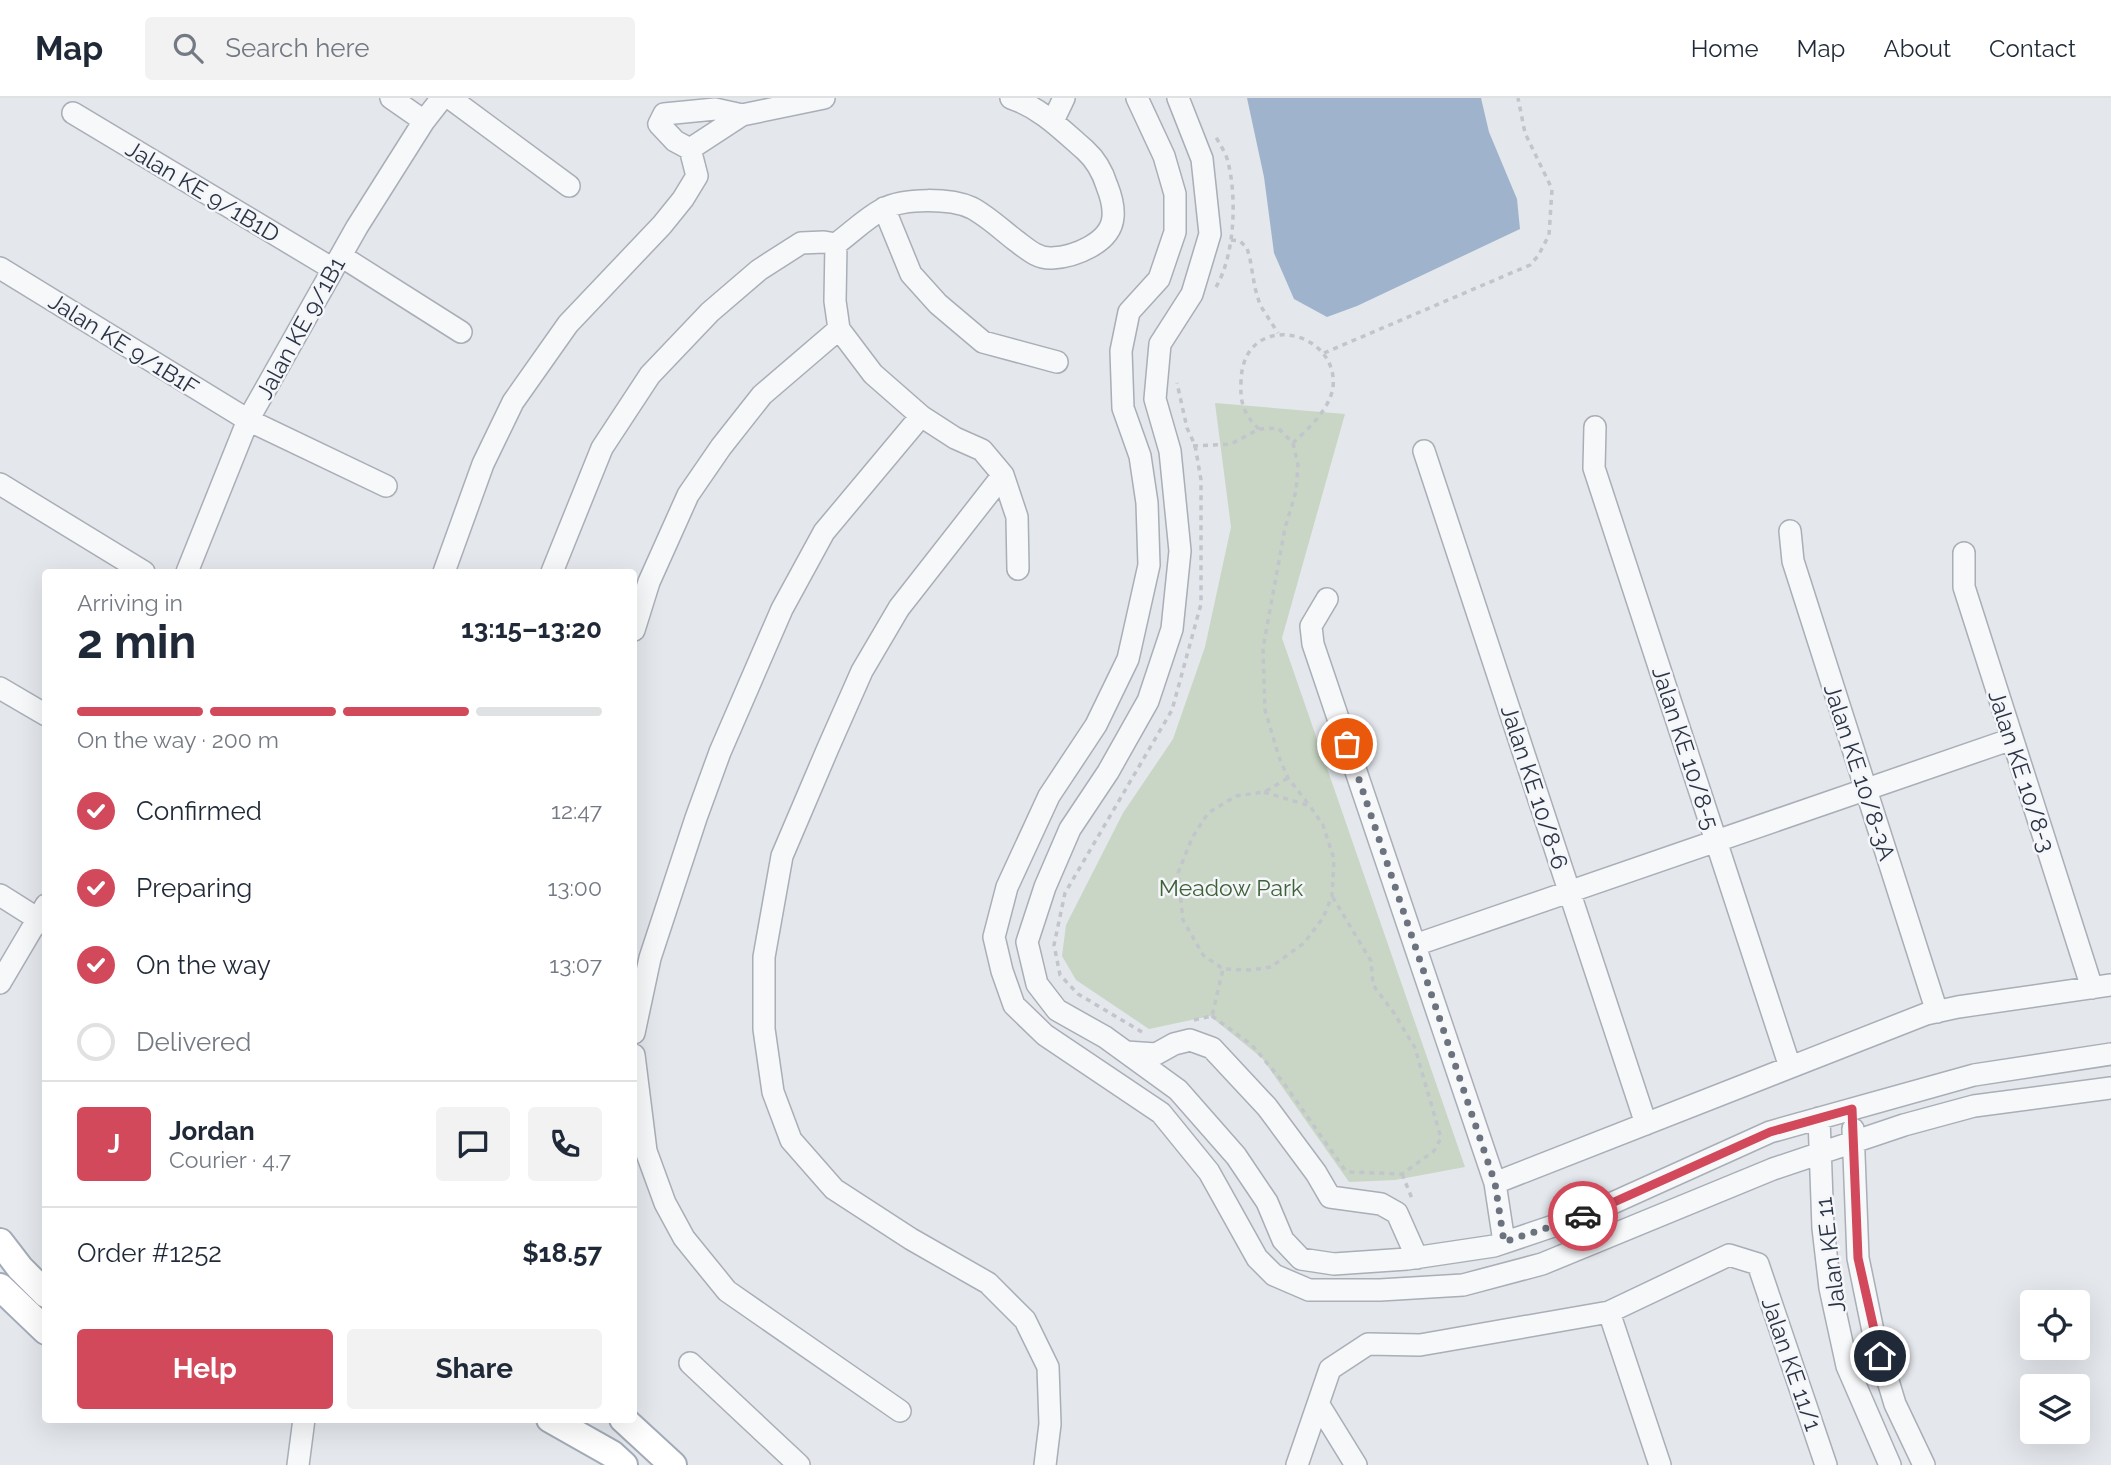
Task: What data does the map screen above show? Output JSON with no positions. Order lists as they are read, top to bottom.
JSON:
{
  "streets": {
    "street": [
      "Jalan KE 9/1B1D",
      "Jalan KE 9/1B1",
      "Jalan KE 9/1B1F",
      "Jalan KE 10/8-5",
      "Jalan KE 10/8-3",
      "Jalan KE 10/8-3A",
      "Jalan KE 10/8-6",
      "Jalan KE 11",
      "Jalan KE 11/1"
    ]
  },
  "crossings": [
    ["Jalan KE 9/1B1D", "Jalan KE 9/1B1"],
    ["Jalan KE 9/1B1", "Jalan KE 9/1B1F"]
  ],
  "parks": ["Meadow Park"],
  "page": {
    "header": "Map",
    "search": "Search here",
    "nav": [
      "Home",
      "Map",
      "About",
      "Contact"
    ],
    "heading": ["2 min", "Arriving in", "13:15–13:20"],
    "panel": [
      "Jordan",
      "Courier · 4.7",
      "Order #1252",
      "$18.57"
    ],
    "bar": "On the way · 200 m",
    "list": [
      ["Confirmed", "12:47"],
      ["Preparing", "13:00"],
      ["On the way", "13:07"],
      "Delivered"
    ],
    "round": "J",
    "buttons": ["Help", "Share"]
  }
}
